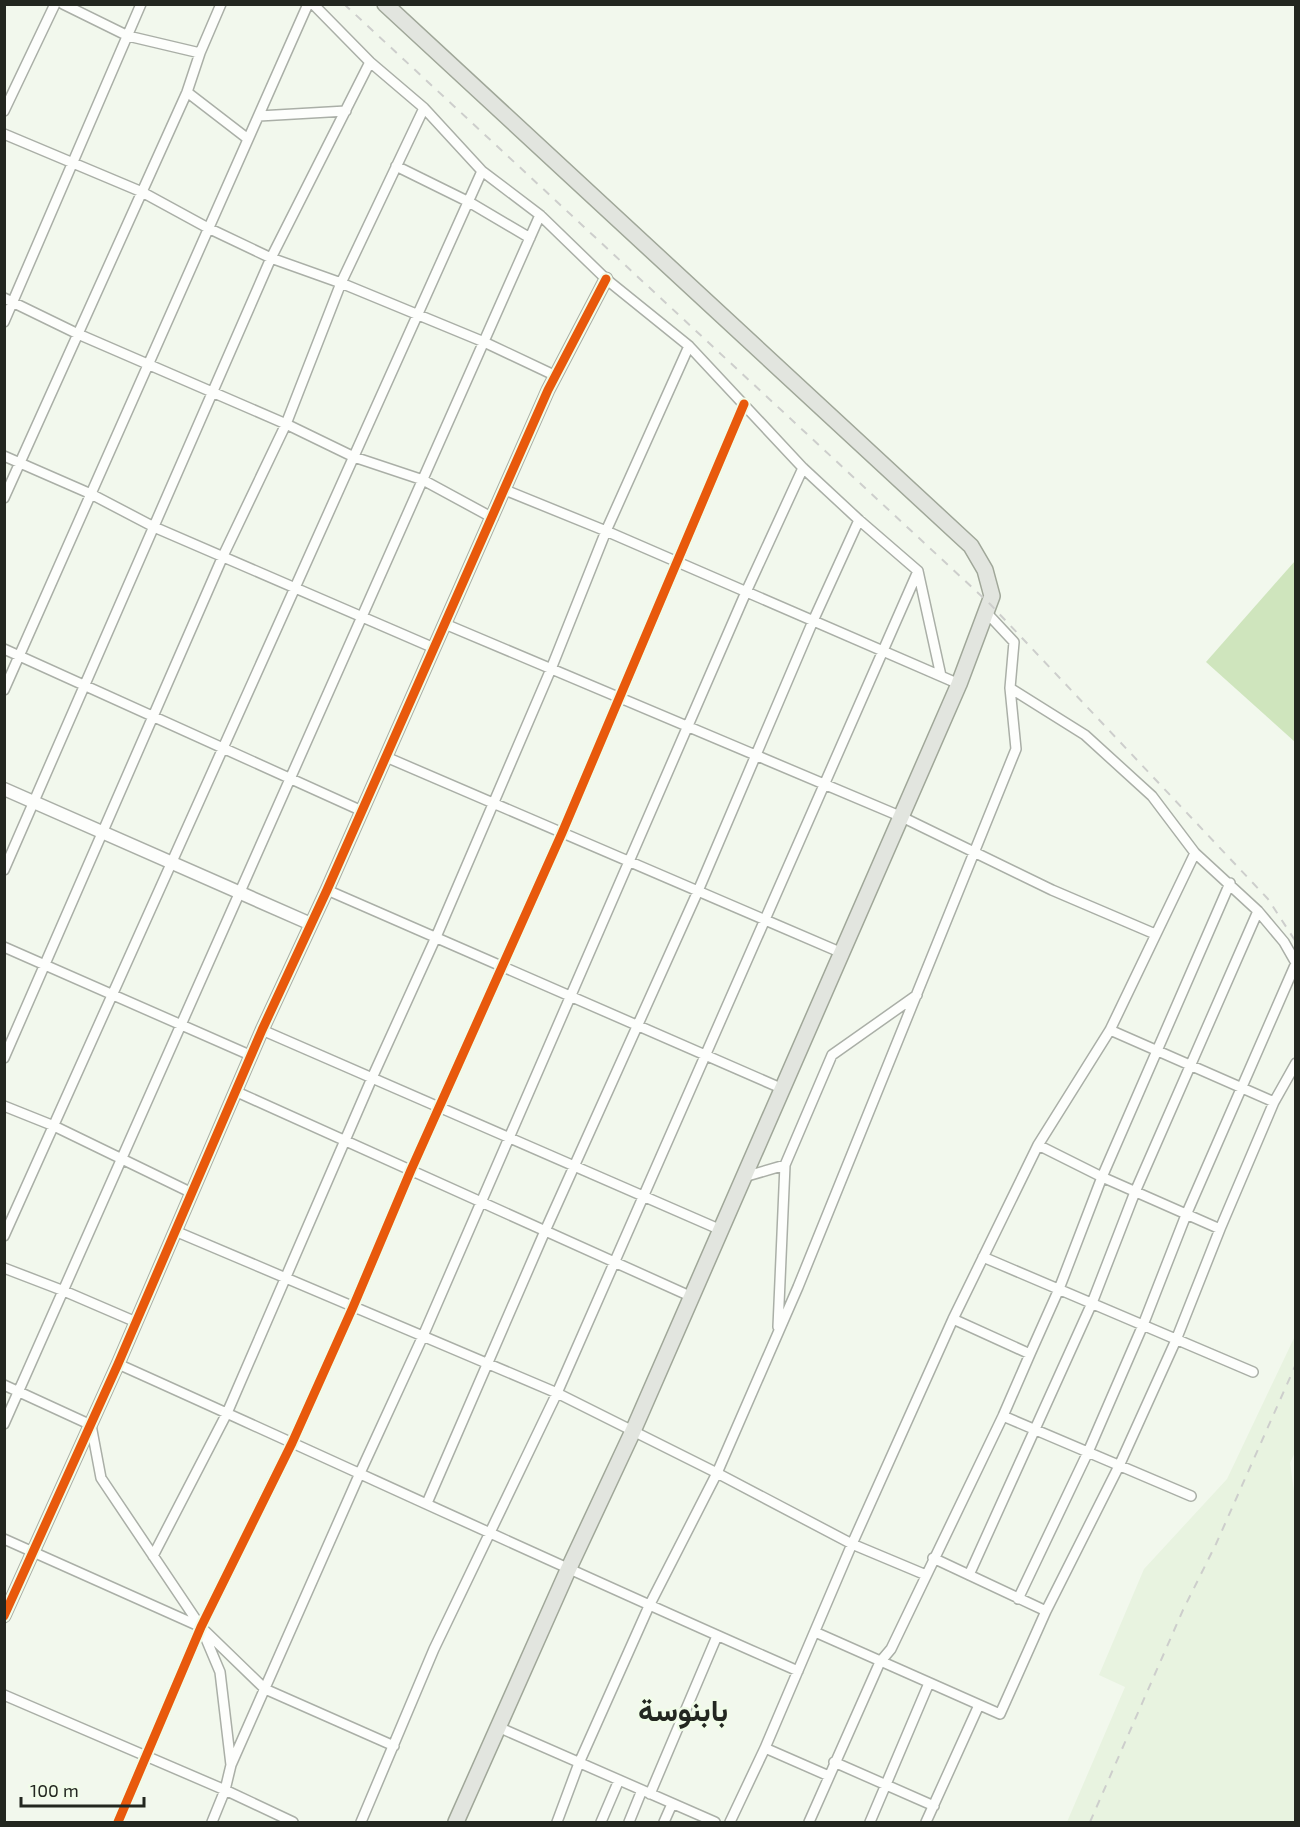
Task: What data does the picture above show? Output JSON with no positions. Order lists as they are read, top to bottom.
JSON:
{
  "districts": ["بابنوسة"],
  "scale_bar": "100 m"
}
